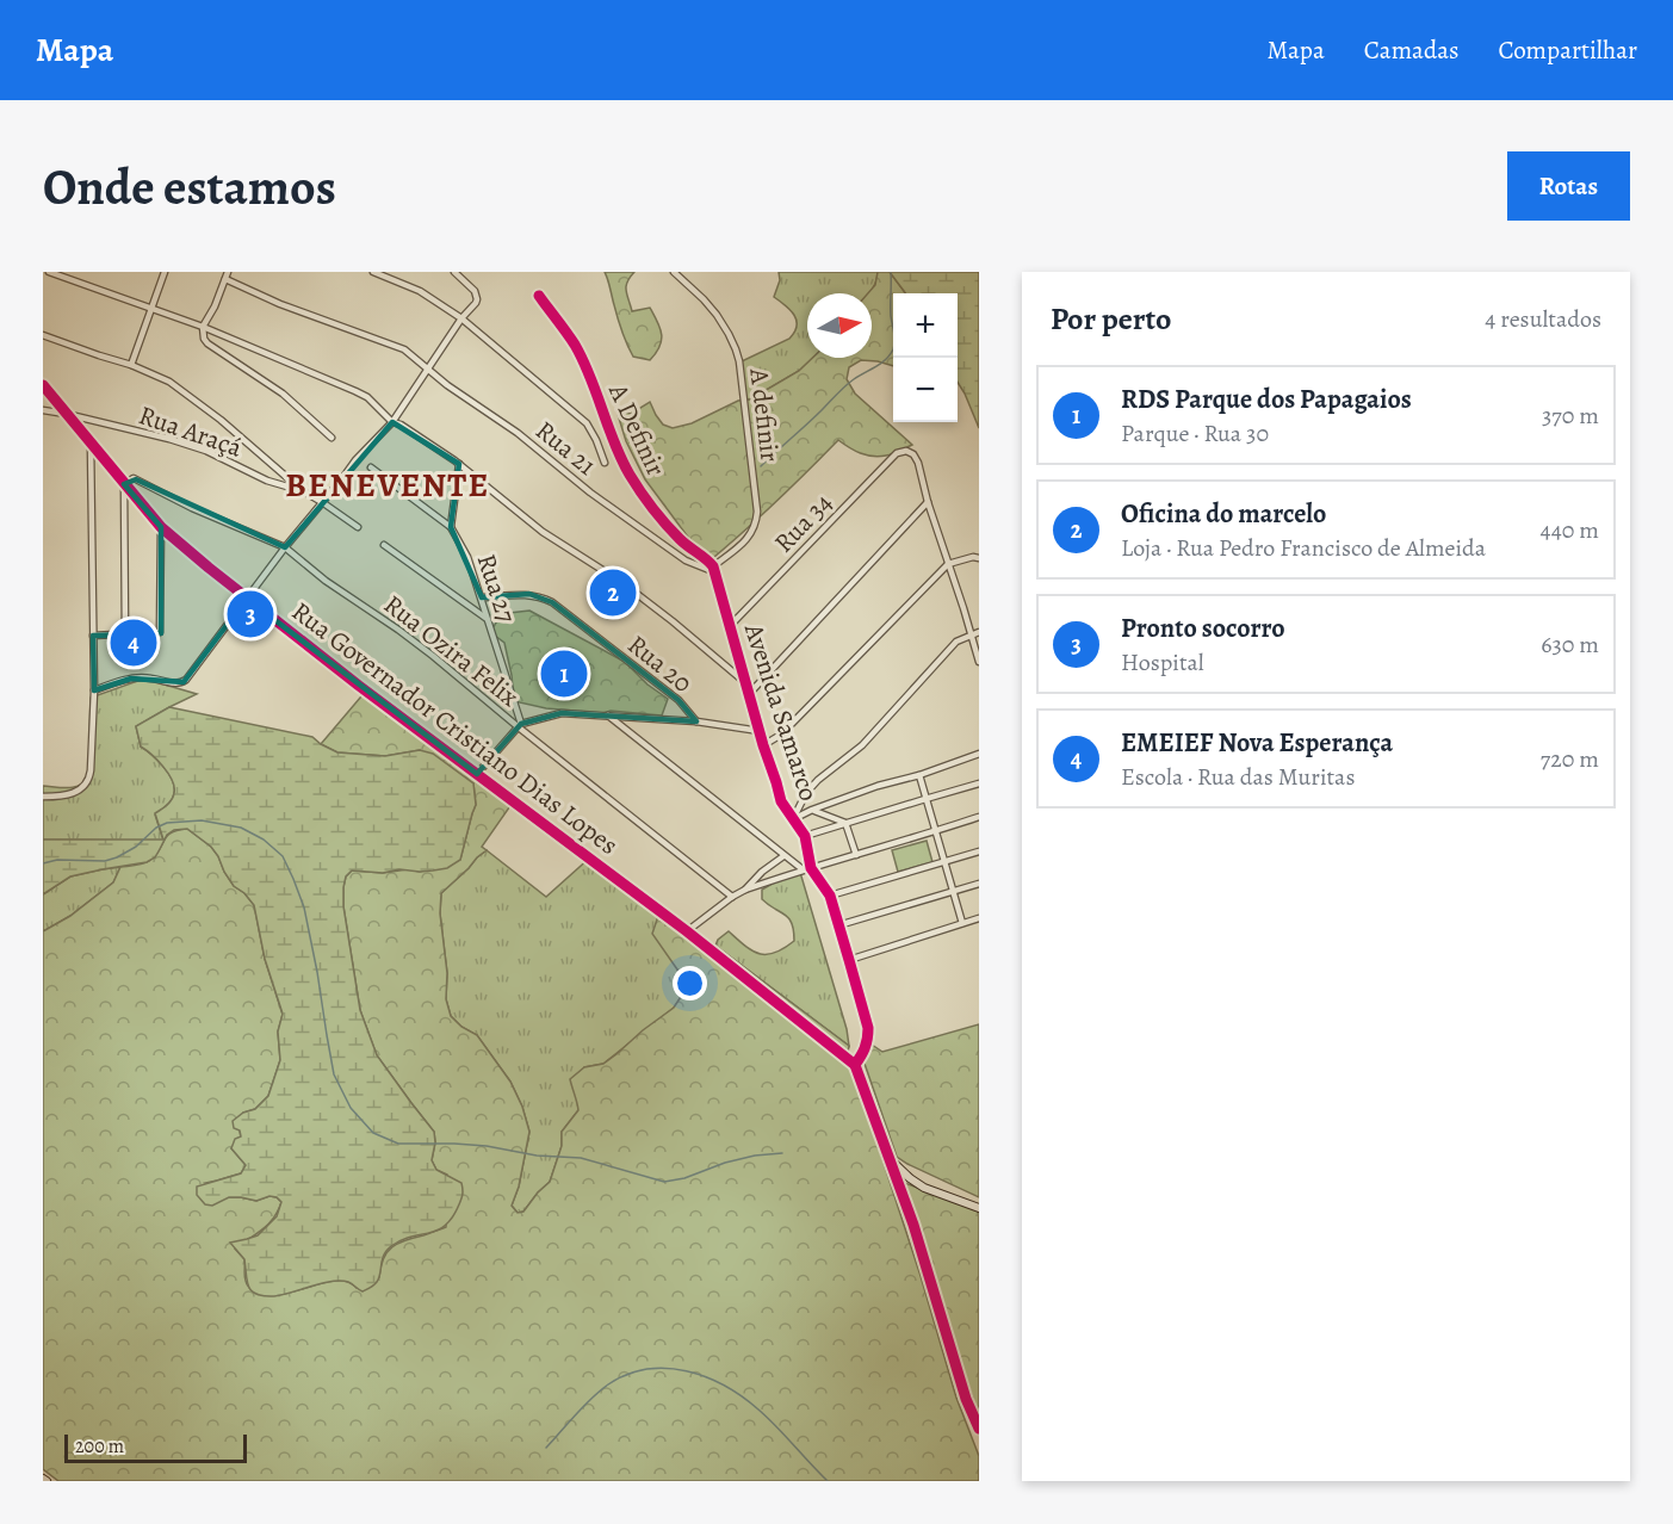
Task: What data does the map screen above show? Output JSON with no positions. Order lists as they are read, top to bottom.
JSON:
{
  "streets": {
    "street": [
      "A definir",
      "A Definir",
      "Rua Araçá",
      "Rua 21",
      "Rua 34",
      "Rua 27",
      "Rua Ozira Felix",
      "Rua 20",
      "Avenida Samarco",
      "Rua Governador Cristiano Dias Lopes"
    ]
  },
  "crossings": [
    ["A definir", "A Definir"],
    ["A definir", "Avenida Samarco"],
    ["A Definir", "Avenida Samarco"],
    ["Rua Araçá", "Rua Governador Cristiano Dias Lopes"],
    ["Rua 21", "Avenida Samarco"],
    ["Rua 34", "Avenida Samarco"],
    ["Rua 27", "Rua Ozira Felix"],
    ["Rua 27", "Rua 20"],
    ["Rua Ozira Felix", "Rua Governador Cristiano Dias Lopes"]
  ],
  "districts": ["BENEVENTE"],
  "scale_bar": "200 m",
  "north": "right",
  "page": {
    "header": "Mapa",
    "nav": ["Mapa", "Camadas", "Compartilhar"],
    "buttons": "Rotas",
    "title": "Onde estamos",
    "heading": ["Por perto", "4 resultados"],
    "map_buttons": ["+", "−"],
    "list": [
      {
        "mark": "1",
        "name": "RDS Parque dos Papagaios",
        "note": "Parque · Rua 30",
        "value": "370 m"
      },
      {
        "mark": "2",
        "name": "Oficina do marcelo",
        "note": "Loja · Rua Pedro Francisco de Almeida",
        "value": "440 m"
      },
      {
        "mark": "3",
        "name": "Pronto socorro",
        "note": "Hospital",
        "value": "630 m"
      },
      {
        "mark": "4",
        "name": "EMEIEF Nova Esperança",
        "note": "Escola · Rua das Muritas",
        "value": "720 m"
      }
    ],
    "pins": [
      "2",
      "3",
      "4",
      "1"
    ],
    "scale": "200 m"
  }
}
